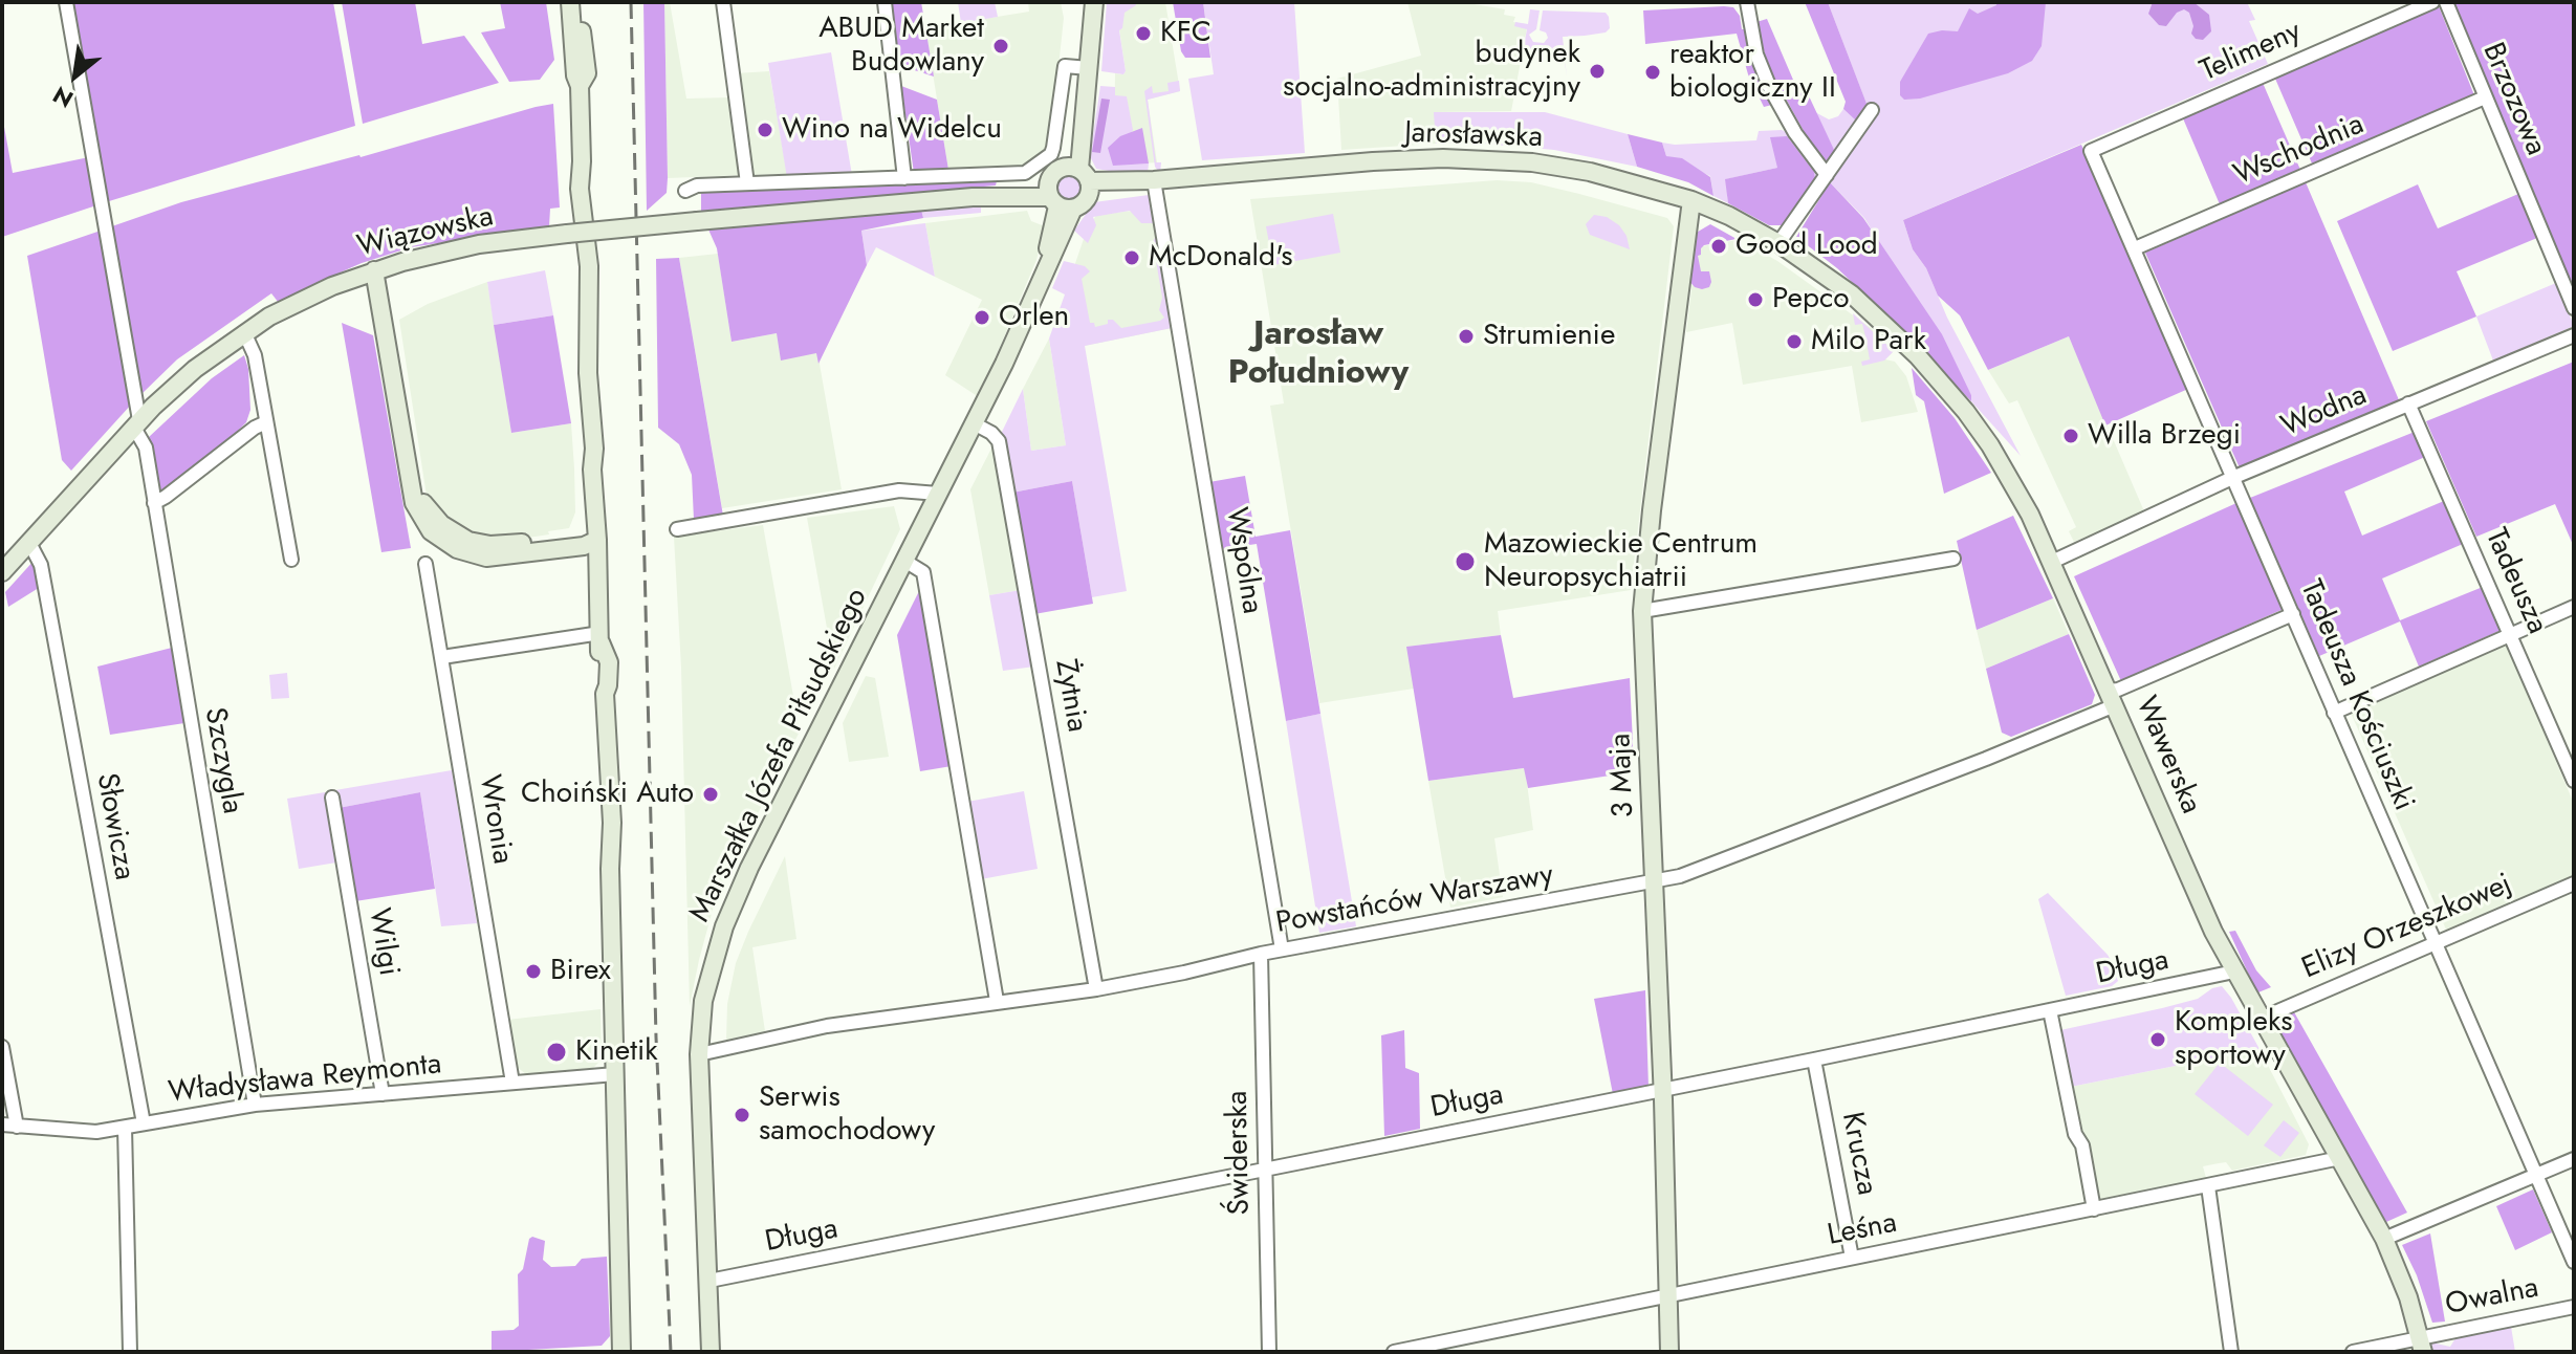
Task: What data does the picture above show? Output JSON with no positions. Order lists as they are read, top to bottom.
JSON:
{
  "streets": {
    "main road": [
      "Jarosławska",
      "Wiązowska",
      "Marszałka Józefa Piłsudskiego",
      "Wawerska",
      "3 Maja"
    ],
    "street": [
      "Telimeny",
      "Brzozowa",
      "Wschodnia",
      "Wodna",
      "Wspólna",
      "Tadeusza",
      "Żytnia",
      "Tadeusza Kościuszki",
      "Szczygla",
      "Wronia",
      "Słowicza",
      "Powstańców Warszawy",
      "Elizy Orzeszkowej",
      "Wilgi",
      "Długa",
      "Władysława Reymonta",
      "Świderska",
      "Krucza",
      "Leśna",
      "Owalna"
    ]
  },
  "crossings": [
    ["Telimeny", "Tadeusza Kościuszki"],
    ["Brzozowa", "Wschodnia"],
    ["Jarosławska", "Wspólna"],
    ["Jarosławska", "Wawerska"],
    ["Jarosławska", "3 Maja"],
    ["Wschodnia", "Tadeusza Kościuszki"],
    ["Wiązowska", "Marszałka Józefa Piłsudskiego"],
    ["Wiązowska", "Szczygla"],
    ["Wiązowska", "Słowicza"],
    ["Wodna", "Tadeusza"],
    ["Wodna", "Tadeusza Kościuszki"],
    ["Wodna", "Wawerska"],
    ["Wspólna", "Powstańców Warszawy"],
    ["Żytnia", "Marszałka Józefa Piłsudskiego"],
    ["Żytnia", "Powstańców Warszawy"],
    ["Tadeusza Kościuszki", "Powstańców Warszawy"],
    ["Tadeusza Kościuszki", "Elizy Orzeszkowej"],
    ["Marszałka Józefa Piłsudskiego", "Powstańców Warszawy"],
    ["Marszałka Józefa Piłsudskiego", "Długa"],
    ["Wawerska", "Powstańców Warszawy"],
    ["Wawerska", "Elizy Orzeszkowej"],
    ["Wawerska", "Długa"],
    ["Wawerska", "Leśna"],
    ["Wawerska", "Owalna"],
    ["Szczygla", "Władysława Reymonta"],
    ["3 Maja", "Powstańców Warszawy"],
    ["3 Maja", "Długa"],
    ["3 Maja", "Leśna"],
    ["Wronia", "Władysława Reymonta"],
    ["Słowicza", "Władysława Reymonta"],
    ["Powstańców Warszawy", "Świderska"],
    ["Wilgi", "Władysława Reymonta"],
    ["Długa", "Świderska"],
    ["Długa", "Krucza"],
    ["Krucza", "Leśna"]
  ],
  "districts": ["Jarosław Południowy"],
  "places": [
    "KFC",
    "ABUD Market Budowlany",
    "budynek socjalno-administracyjny",
    "reaktor biologiczny II",
    "Wino na Widelcu",
    "Good Lood",
    "McDonald's",
    "Pepco",
    "Orlen",
    "Strumienie",
    "Milo Park",
    "Willa Brzegi",
    "Mazowieckie Centrum Neuropsychiatrii",
    "Choiński Auto",
    "Birex",
    "Kompleks sportowy",
    "Kinetik",
    "Serwis samochodowy"
  ],
  "north": "bottom left"
}
